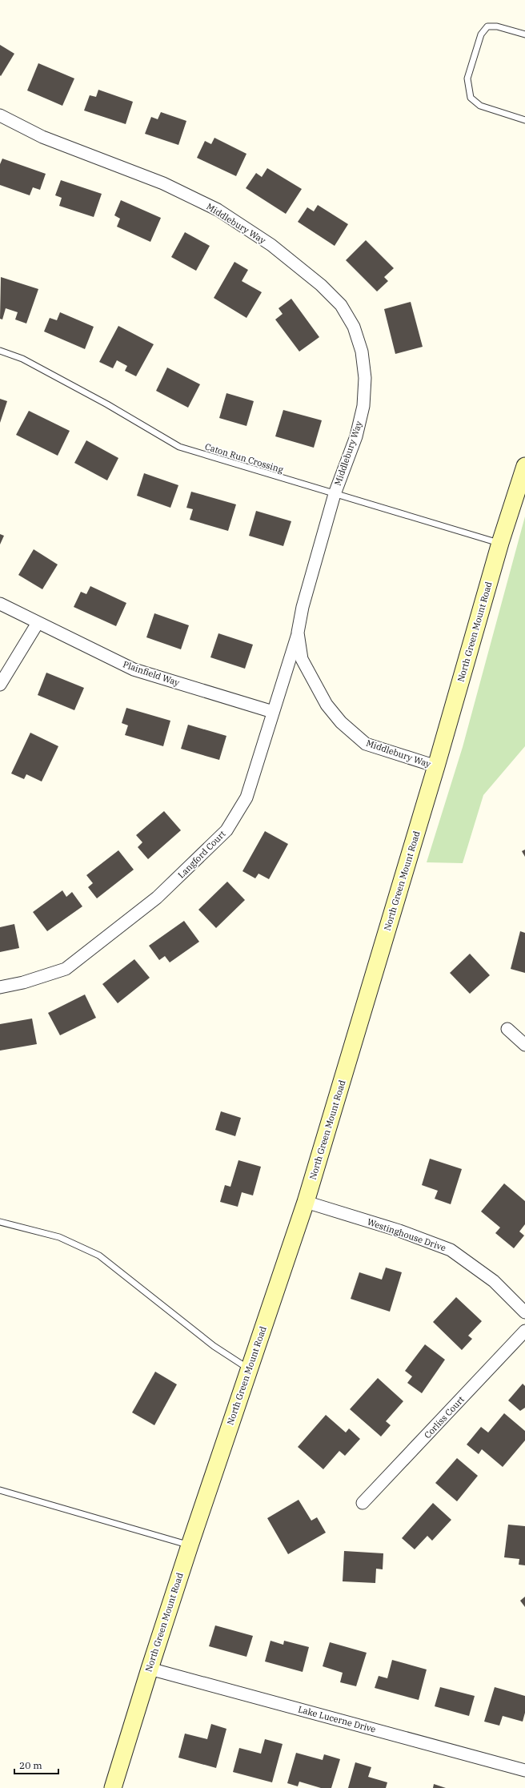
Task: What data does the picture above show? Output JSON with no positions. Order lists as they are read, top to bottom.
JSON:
{
  "streets": {
    "street": [
      "Middlebury Way",
      "North Green Mount Road",
      "Plainfield Way",
      "Langford Court",
      "Westinghouse Drive",
      "Corliss Court",
      "Lake Lucerne Drive"
    ],
    "lane": ["Caton Run Crossing"]
  },
  "crossings": [
    ["Middlebury Way", "Caton Run Crossing"],
    ["Middlebury Way", "North Green Mount Road"],
    ["Middlebury Way", "Langford Court"],
    ["Caton Run Crossing", "North Green Mount Road"],
    ["North Green Mount Road", "Westinghouse Drive"],
    ["North Green Mount Road", "Lake Lucerne Drive"],
    ["Plainfield Way", "Langford Court"]
  ],
  "scale_bar": "20 m"
}
